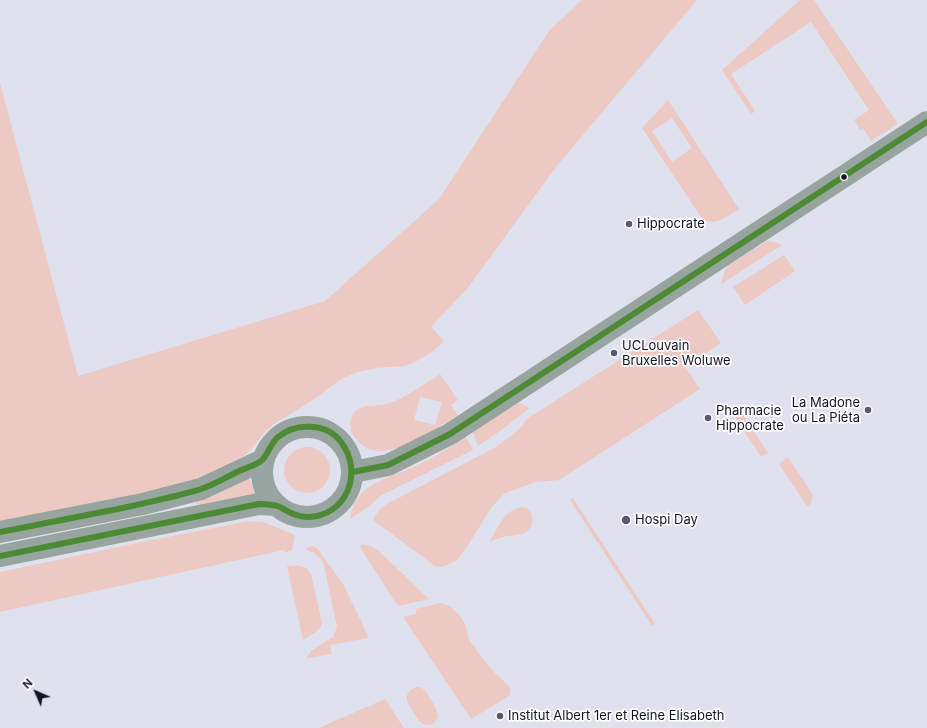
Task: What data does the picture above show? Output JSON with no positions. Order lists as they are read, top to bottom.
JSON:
{
  "places": [
    "Hippocrate",
    "UCLouvain Bruxelles Woluwe",
    "La Madone ou La Piéta",
    "Pharmacie Hippocrate",
    "Hospi Day",
    "Institut Albert 1er et Reine Elisabeth"
  ],
  "north": "top left"
}
